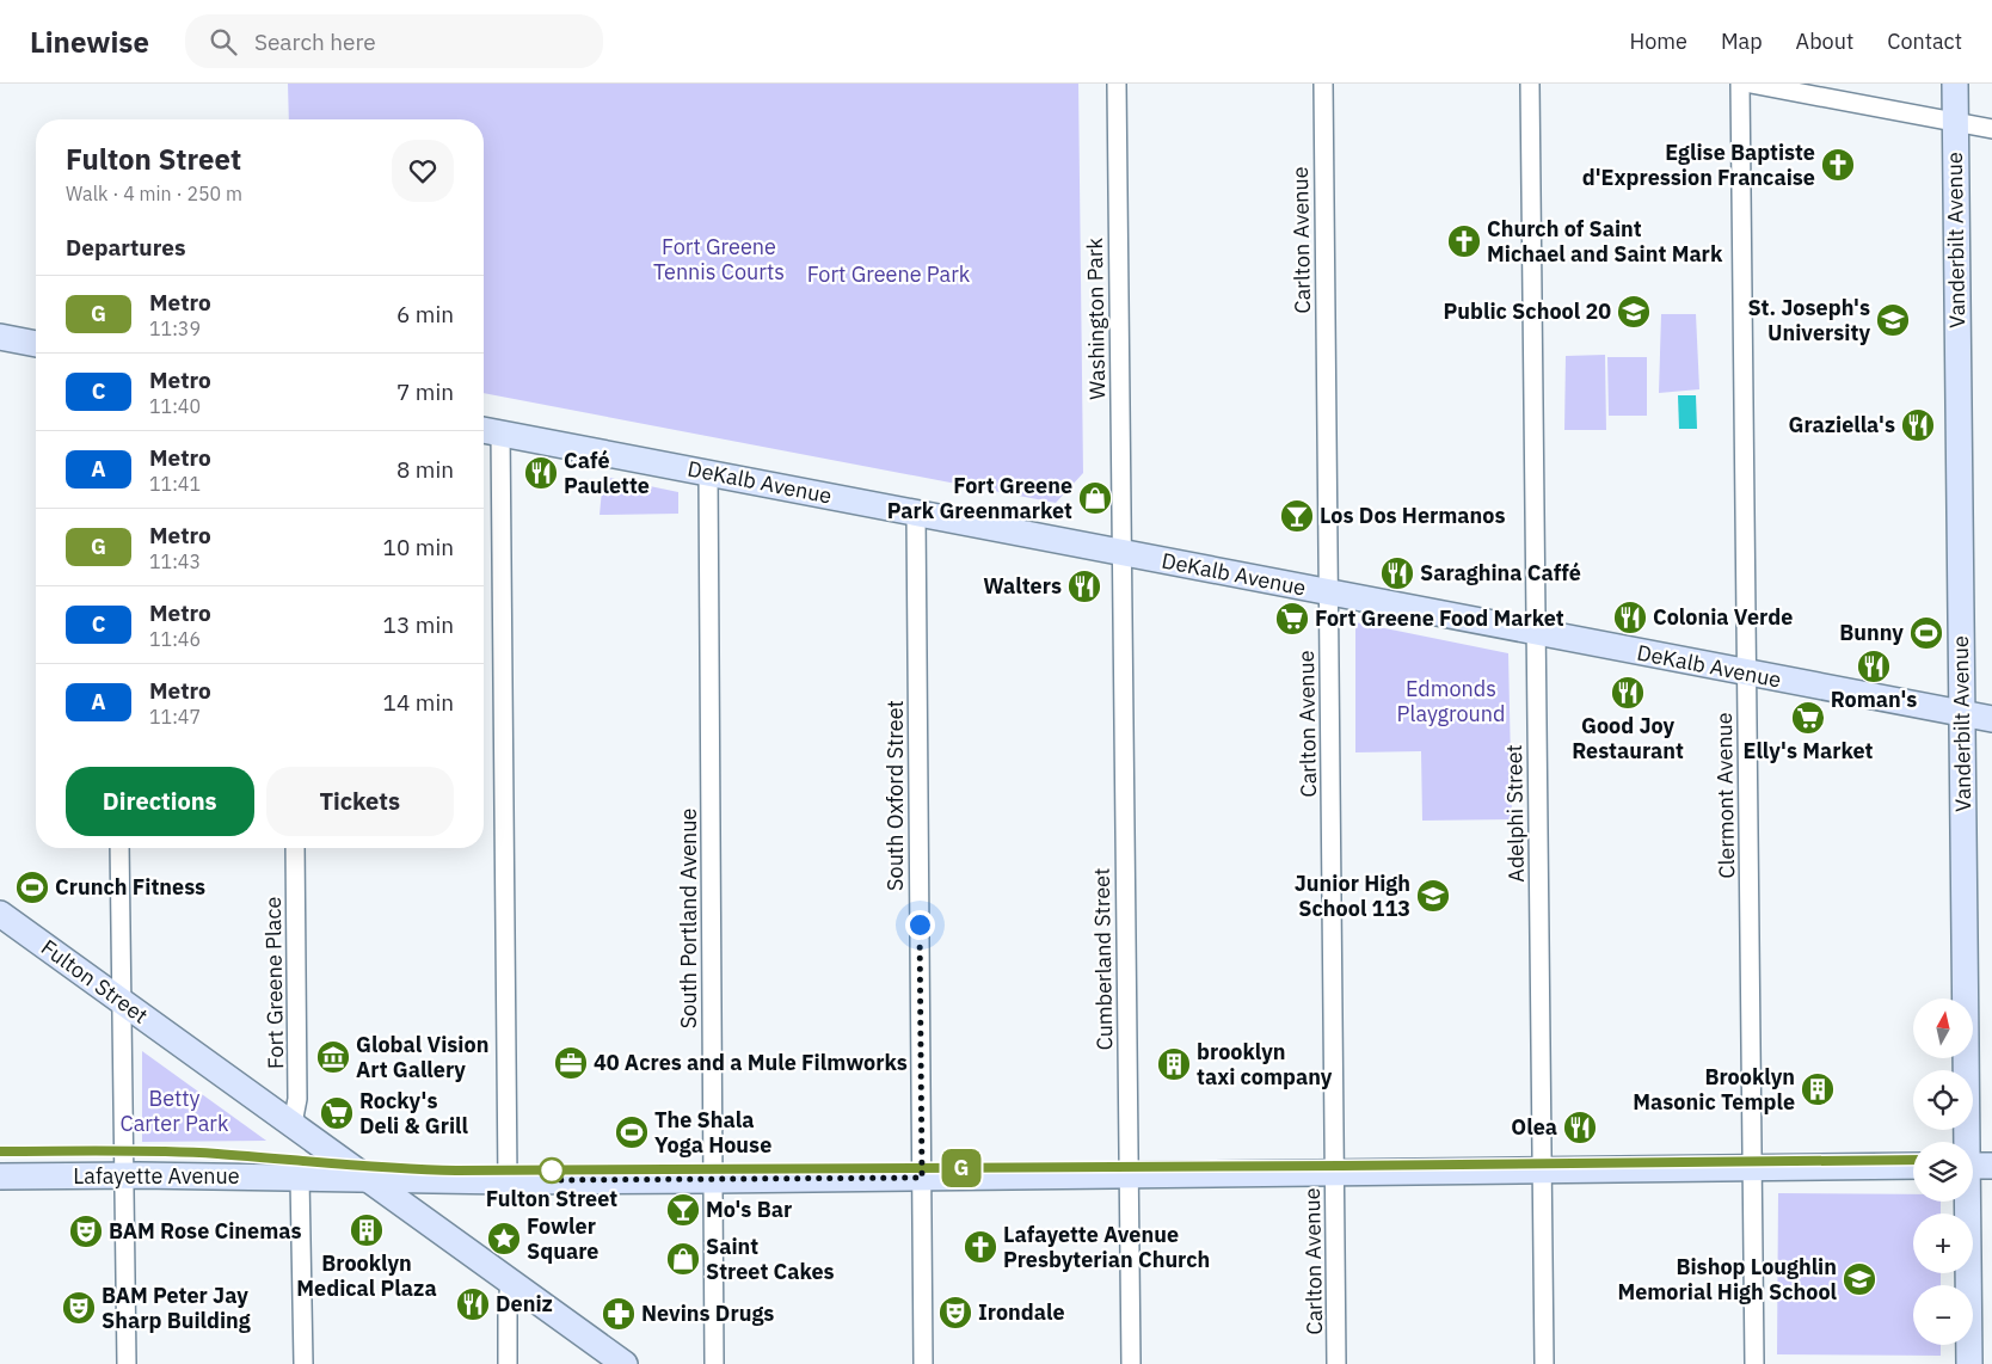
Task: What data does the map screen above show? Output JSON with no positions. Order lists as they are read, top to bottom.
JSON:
{
  "streets": {
    "main road": [
      "Vanderbilt Avenue",
      "DeKalb Avenue",
      "Fulton Street",
      "Lafayette Avenue"
    ],
    "street": [
      "Carlton Avenue",
      "Washington Park",
      "South Oxford Street",
      "Clermont Avenue",
      "Adelphi Street",
      "South Portland Avenue",
      "Cumberland Street",
      "Fort Greene Place"
    ]
  },
  "crossings": [
    ["Carlton Avenue", "DeKalb Avenue"],
    ["Carlton Avenue", "Lafayette Avenue"],
    ["Vanderbilt Avenue", "DeKalb Avenue"],
    ["Washington Park", "DeKalb Avenue"],
    ["Washington Park", "Cumberland Street"],
    ["DeKalb Avenue", "South Oxford Street"],
    ["DeKalb Avenue", "Clermont Avenue"],
    ["DeKalb Avenue", "Adelphi Street"],
    ["DeKalb Avenue", "South Portland Avenue"],
    ["DeKalb Avenue", "Cumberland Street"],
    ["South Oxford Street", "Lafayette Avenue"],
    ["Clermont Avenue", "Lafayette Avenue"],
    ["Adelphi Street", "Lafayette Avenue"],
    ["South Portland Avenue", "Lafayette Avenue"],
    ["Cumberland Street", "Lafayette Avenue"],
    ["Fulton Street", "Fort Greene Place"],
    ["Fulton Street", "Lafayette Avenue"]
  ],
  "parks": [
    "Fort Greene Tennis Courts",
    "Fort Greene Park",
    "Edmonds Playground",
    "Betty Carter Park"
  ],
  "places": {
    "church": ["Eglise Baptiste d'Expression Francaise", "Church of Saint Michael and Saint Mark", "Lafayette Avenue Presbyterian Church"],
    "school or university": [
      "Public School 20",
      "St. Joseph's University",
      "Junior High School 113",
      "Bishop Loughlin Memorial High School"
    ],
    "restaurant": [
      "Graziella's",
      "Café Paulette",
      "Saraghina Caffé",
      "Walters",
      "Colonia Verde",
      "Roman's",
      "Good Joy Restaurant",
      "Olea",
      "Deniz"
    ],
    "shop": ["Fort Greene Park Greenmarket", "Saint Street Cakes"],
    "bar": ["Los Dos Hermanos", "Mo's Bar"],
    "supermarket": ["Fort Greene Food Market", "Elly's Market", "Rocky's Deli & Grill"],
    "sports": ["Bunny", "Crunch Fitness", "The Shala Yoga House"],
    "museum": ["Global Vision Art Gallery"],
    "office": ["40 Acres and a Mule Filmworks"],
    "building": ["brooklyn taxi company", "Brooklyn Masonic Temple", "Brooklyn Medical Plaza"],
    "other": ["Fulton Street"],
    "theatre": ["BAM Rose Cinemas", "BAM Peter Jay Sharp Building", "Irondale"],
    "place": ["Fowler Square"],
    "pharmacy": ["Nevins Drugs"]
  },
  "lines": ["metro line G"],
  "north": "top",
  "page": {
    "header": "Linewise",
    "search": "Search here",
    "nav": [
      "Home",
      "Map",
      "About",
      "Contact"
    ],
    "on_map": "G",
    "heading": [
      ["Fulton Street", "Walk · 4 min · 250 m"],
      "Departures"
    ],
    "list": [
      {
        "mark": "G",
        "name": "Metro",
        "note": "11:39",
        "value": "6 min"
      },
      {
        "mark": "C",
        "name": "Metro",
        "note": "11:40",
        "value": "7 min"
      },
      {
        "mark": "A",
        "name": "Metro",
        "note": "11:41",
        "value": "8 min"
      },
      {
        "mark": "G",
        "name": "Metro",
        "note": "11:43",
        "value": "10 min"
      },
      {
        "mark": "C",
        "name": "Metro",
        "note": "11:46",
        "value": "13 min"
      },
      {
        "mark": "A",
        "name": "Metro",
        "note": "11:47",
        "value": "14 min"
      }
    ],
    "buttons": ["Directions", "Tickets"],
    "map_buttons": ["+", "−"]
  }
}
